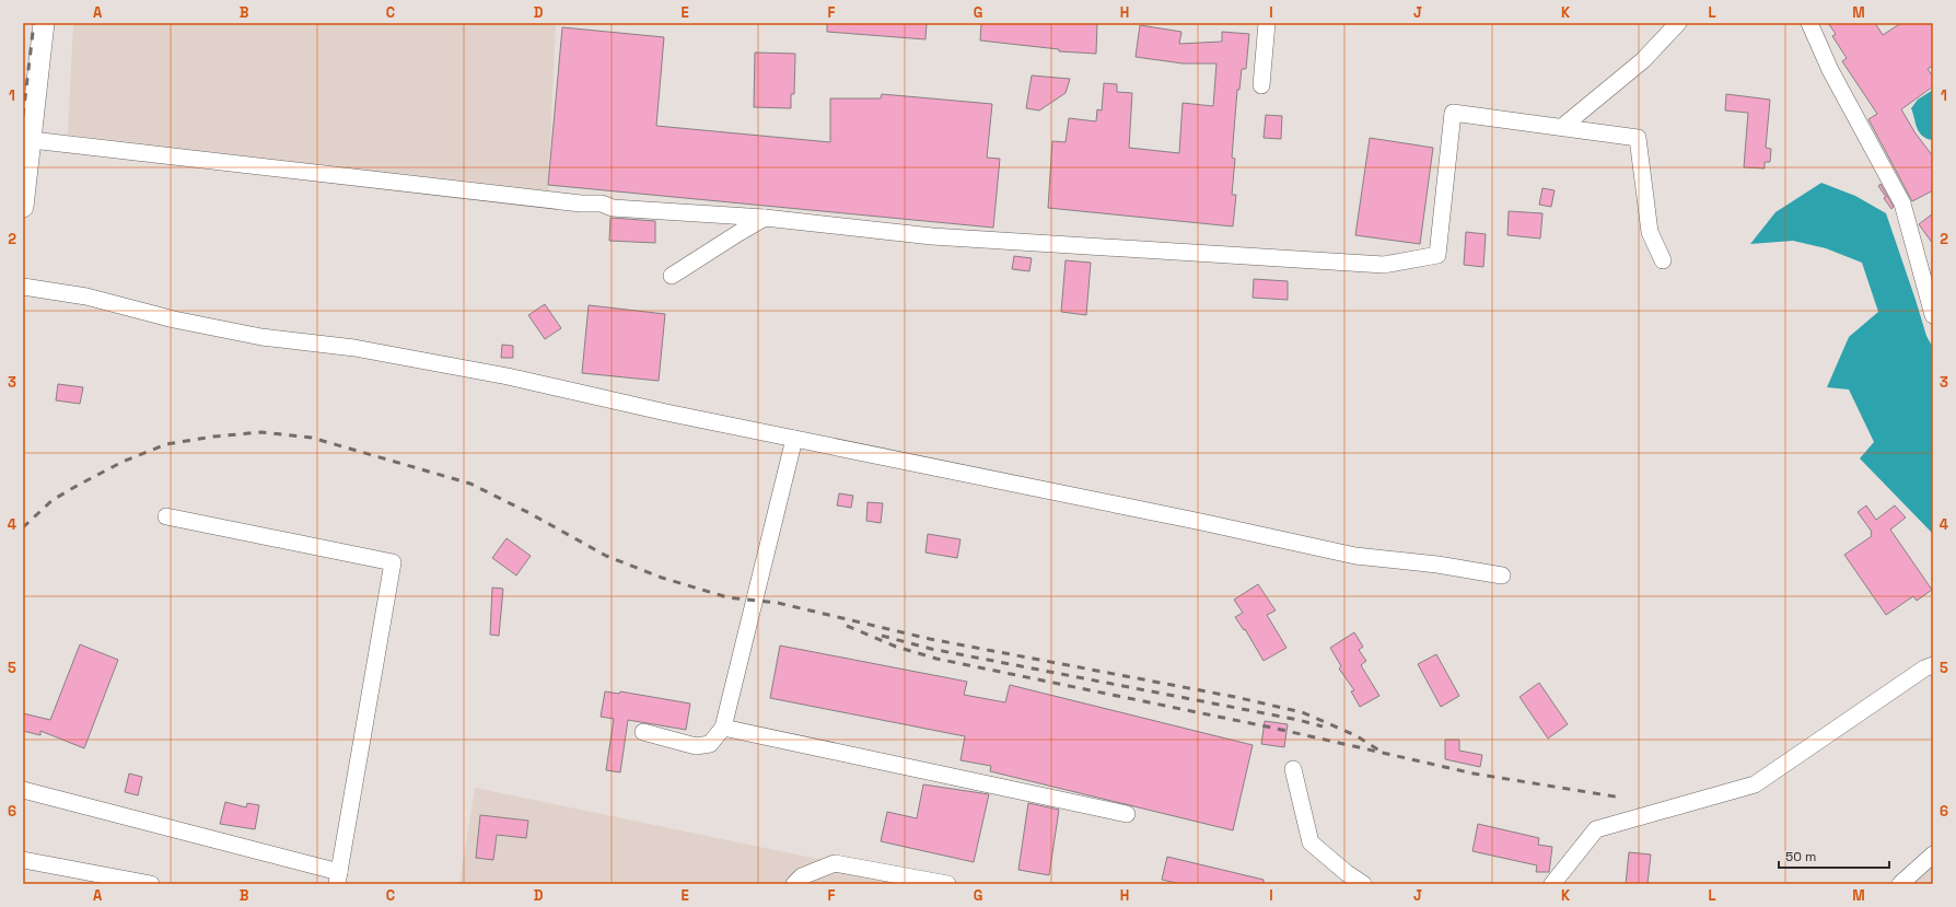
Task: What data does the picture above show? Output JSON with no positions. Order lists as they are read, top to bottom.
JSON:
{
  "scale_bar": "50 m",
  "grid": {
    "columns": [
      "A",
      "B",
      "C",
      "D",
      "E",
      "F",
      "G",
      "H",
      "I",
      "J",
      "K",
      "L",
      "M"
    ],
    "rows": [
      "1",
      "2",
      "3",
      "4",
      "5",
      "6"
    ]
  }
}
